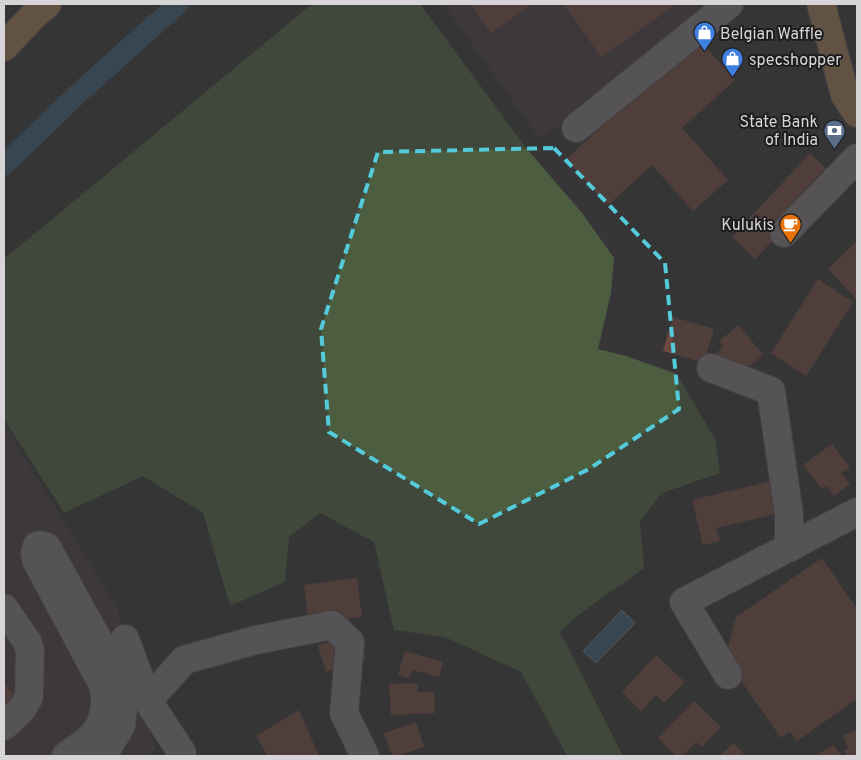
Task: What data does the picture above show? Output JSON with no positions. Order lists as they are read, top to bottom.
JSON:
{
  "places": {
    "shop": ["Belgian Waffle", "specshopper"],
    "bank": ["State Bank of India"],
    "cafe": ["Kulukis"]
  }
}
